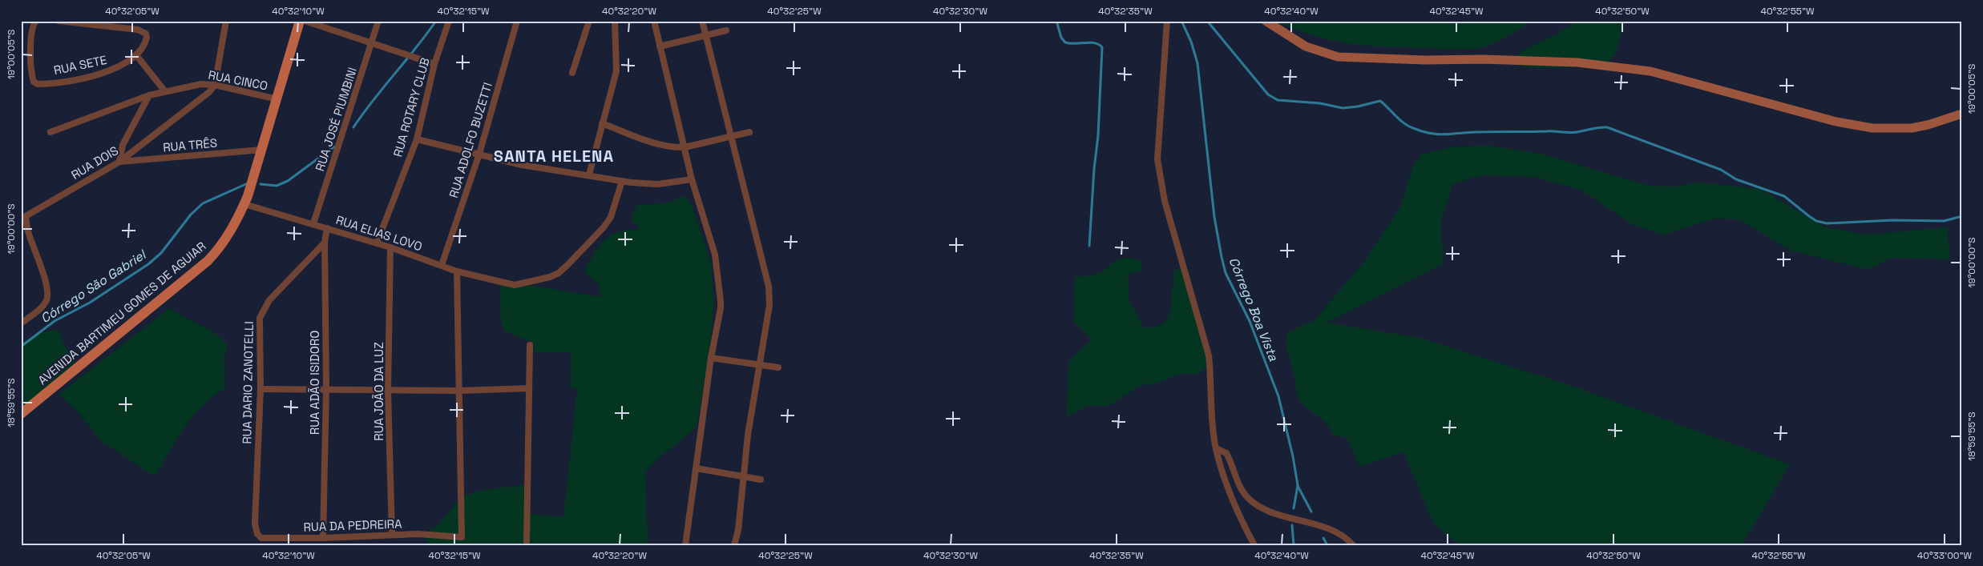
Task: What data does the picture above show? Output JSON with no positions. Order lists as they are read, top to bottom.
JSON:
{
  "streets": {
    "main road": ["AVENIDA BARTIMEU GOMES DE AGUIAR"],
    "street": [
      "RUA SETE",
      "RUA CINCO",
      "RUA ROTARY CLUB",
      "RUA JOSÉ PIUMBINI",
      "RUA ADOLFO BUZETTI",
      "RUA TRÊS",
      "RUA DOIS",
      "RUA ELIAS LOVO",
      "RUA DARIO ZANOTELLI",
      "RUA ADÃO ISIDORO",
      "RUA JOÃO DA LUZ",
      "RUA DA PEDREIRA"
    ]
  },
  "crossings": [
    ["RUA CINCO", "RUA DOIS"],
    ["RUA CINCO", "AVENIDA BARTIMEU GOMES DE AGUIAR"],
    ["RUA ROTARY CLUB", "RUA ELIAS LOVO"],
    ["RUA JOSÉ PIUMBINI", "RUA ELIAS LOVO"],
    ["RUA ADOLFO BUZETTI", "RUA ELIAS LOVO"],
    ["RUA TRÊS", "RUA DOIS"],
    ["RUA TRÊS", "AVENIDA BARTIMEU GOMES DE AGUIAR"],
    ["RUA ELIAS LOVO", "AVENIDA BARTIMEU GOMES DE AGUIAR"],
    ["RUA ELIAS LOVO", "RUA ADÃO ISIDORO"],
    ["RUA ELIAS LOVO", "RUA JOÃO DA LUZ"],
    ["RUA DARIO ZANOTELLI", "RUA ADÃO ISIDORO"],
    ["RUA DARIO ZANOTELLI", "RUA DA PEDREIRA"],
    ["RUA ADÃO ISIDORO", "RUA DA PEDREIRA"],
    ["RUA JOÃO DA LUZ", "RUA DA PEDREIRA"]
  ],
  "districts": ["SANTA HELENA"],
  "water": ["Córrego São Gabriel", "Córrego Boa Vista"],
  "coordinates": [
    "40°32'05\"W",
    "40°32'10\"W",
    "40°32'15\"W",
    "40°32'20\"W",
    "40°32'25\"W",
    "40°32'30\"W",
    "40°32'35\"W",
    "40°32'40\"W",
    "40°32'45\"W",
    "40°32'50\"W",
    "40°32'55\"W",
    "19°00'05\"S",
    "19°00'00\"S",
    "18°59'55\"S",
    "40°33'00\"W"
  ]
}
